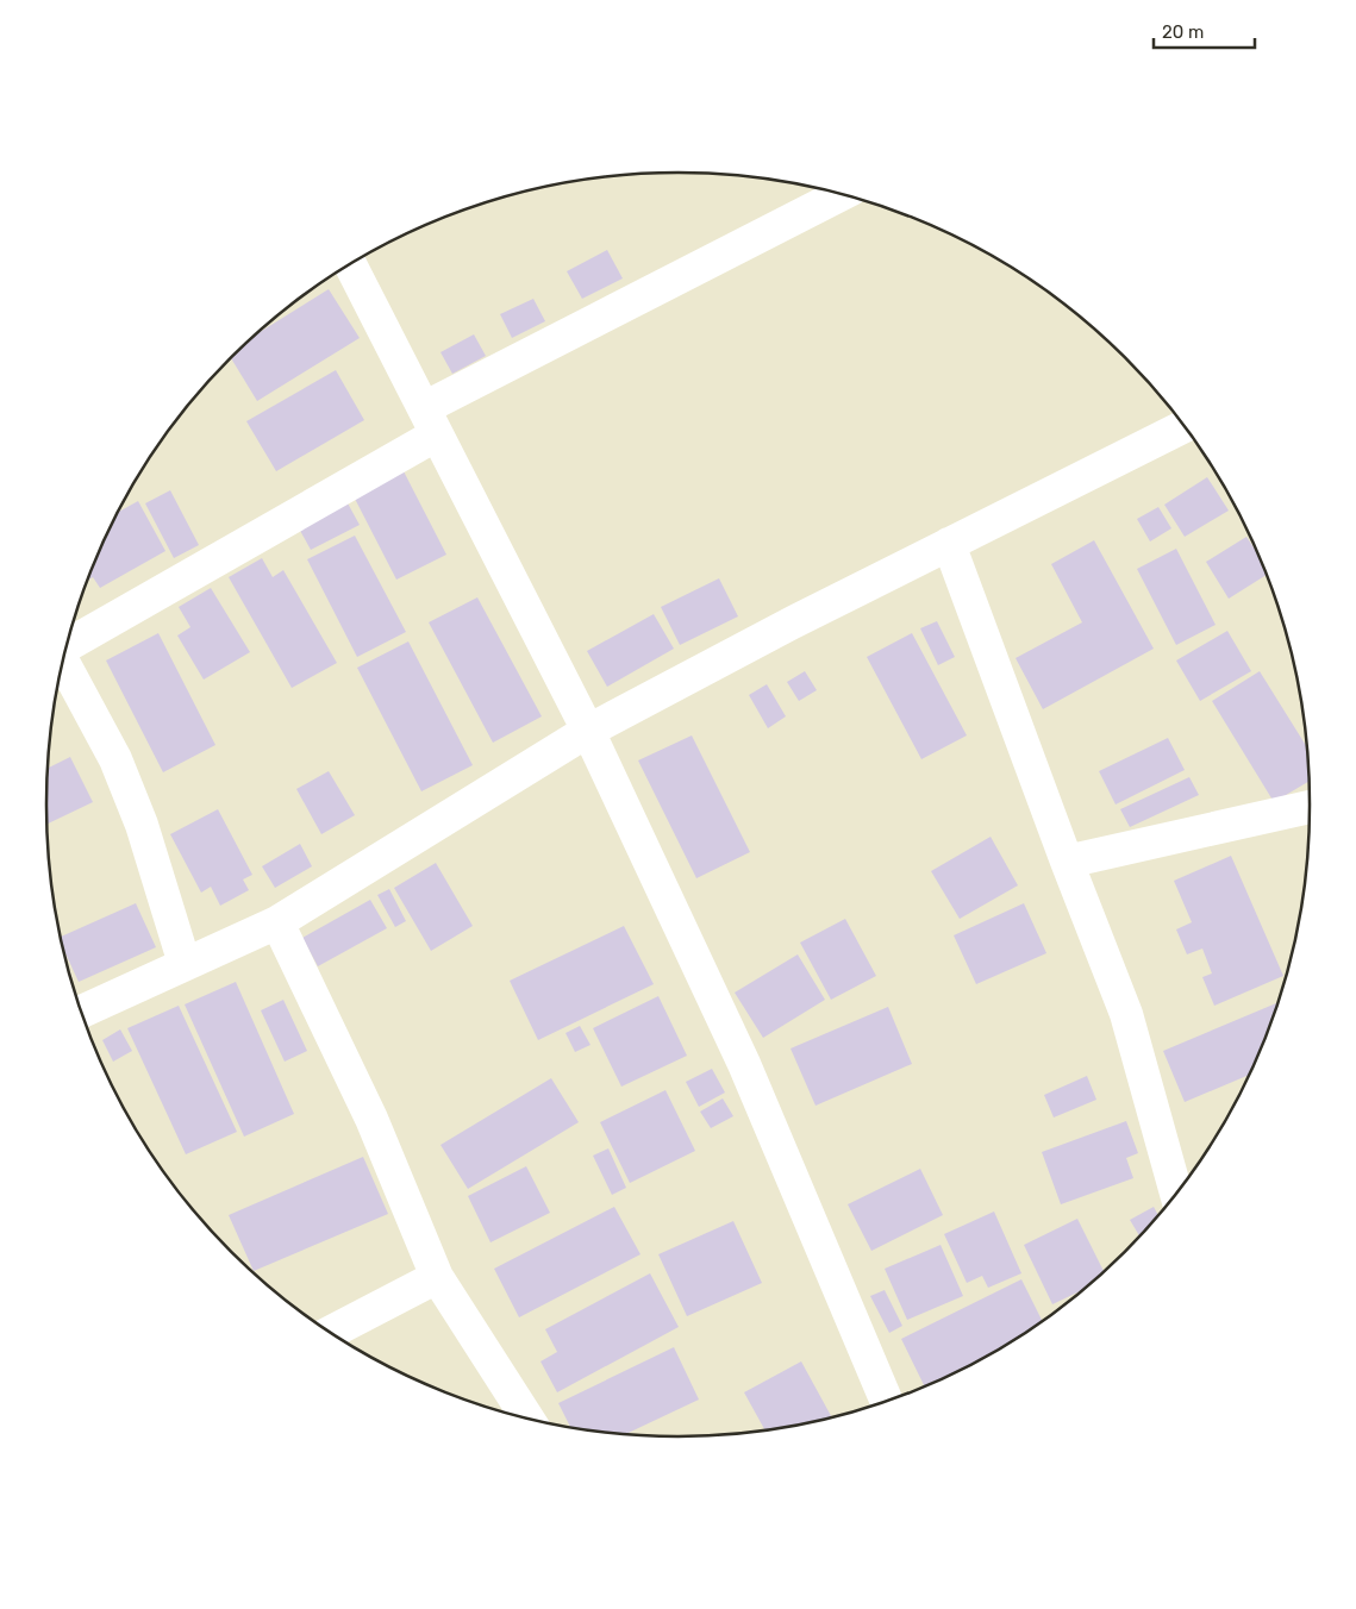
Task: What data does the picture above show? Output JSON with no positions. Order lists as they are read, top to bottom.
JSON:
{
  "scale_bar": "20 m"
}
